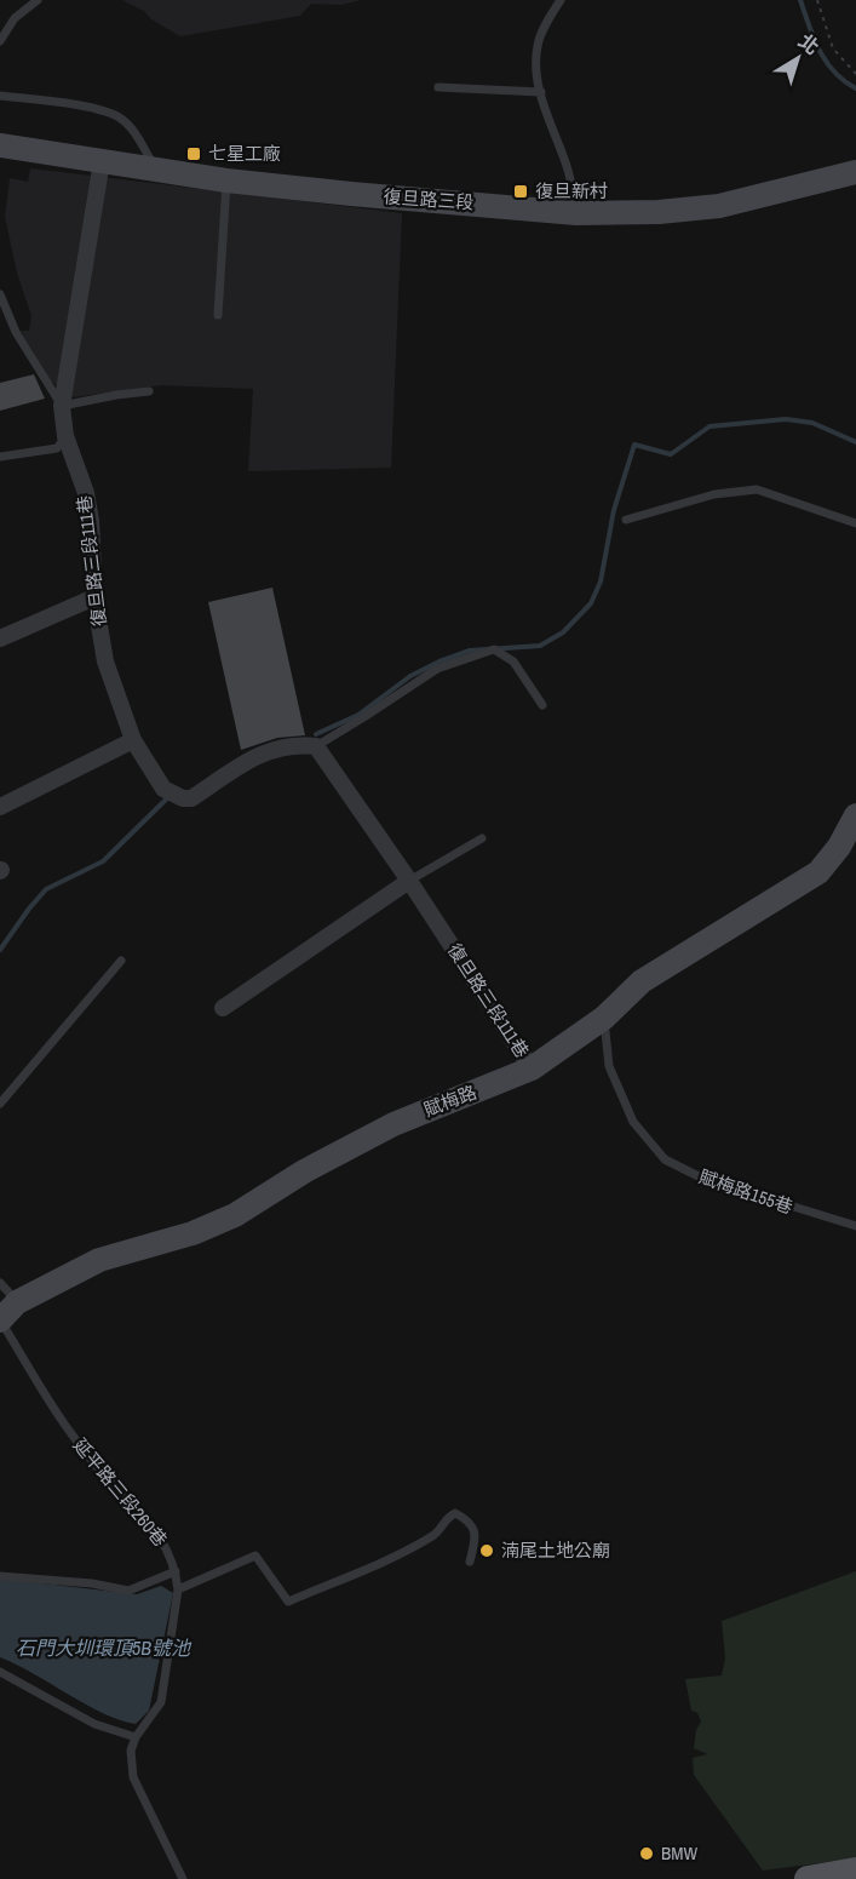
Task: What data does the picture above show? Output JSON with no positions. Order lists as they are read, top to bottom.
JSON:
{
  "streets": {
    "street": ["復旦路三段", "復旦路三段111巷", "賦梅路"],
    "lane": ["賦梅路155巷", "延平路三段260巷"]
  },
  "crossings": [
    ["復旦路三段", "復旦路三段111巷"],
    ["復旦路三段111巷", "賦梅路"],
    ["賦梅路", "賦梅路155巷"],
    ["賦梅路", "延平路三段260巷"]
  ],
  "water": ["石門大圳環頂5B號池"],
  "places": {
    "transit": ["七星工廠", "復旦新村"],
    "other": ["湳尾土地公廟", "BMW"]
  },
  "north": "top right"
}
